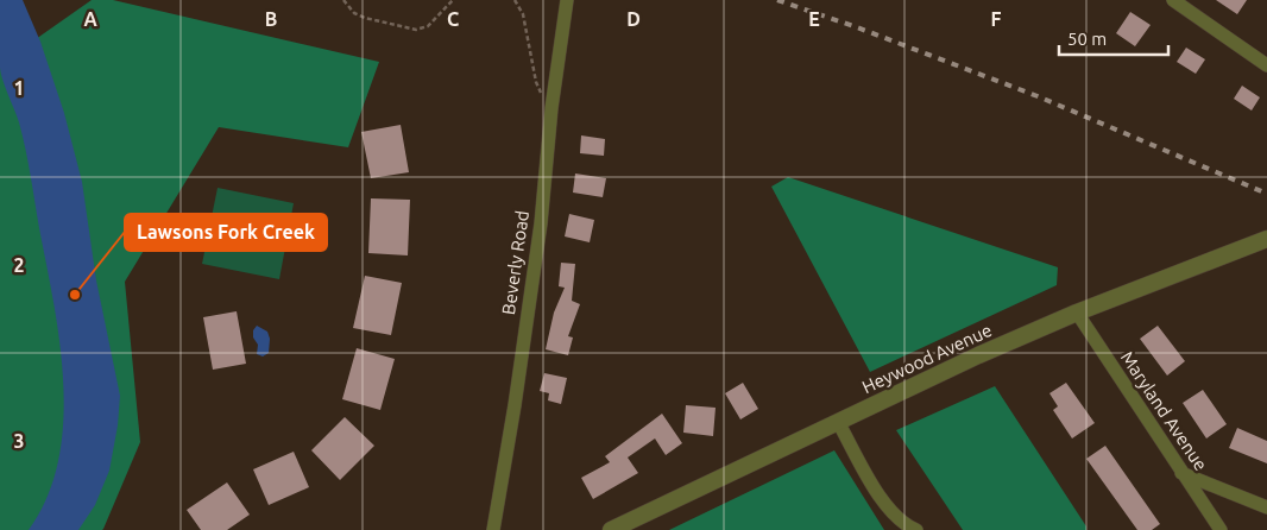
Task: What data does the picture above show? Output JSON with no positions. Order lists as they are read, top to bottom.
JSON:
{
  "streets": {
    "street": ["Beverly Road", "Heywood Avenue", "Maryland Avenue"]
  },
  "crossings": [
    ["Heywood Avenue", "Maryland Avenue"]
  ],
  "places": ["Lawsons Fork Creek"],
  "scale_bar": "50 m",
  "grid": {
    "columns": [
      "A",
      "B",
      "C",
      "D",
      "E",
      "F"
    ],
    "rows": ["1", "2", "3"]
  }
}
